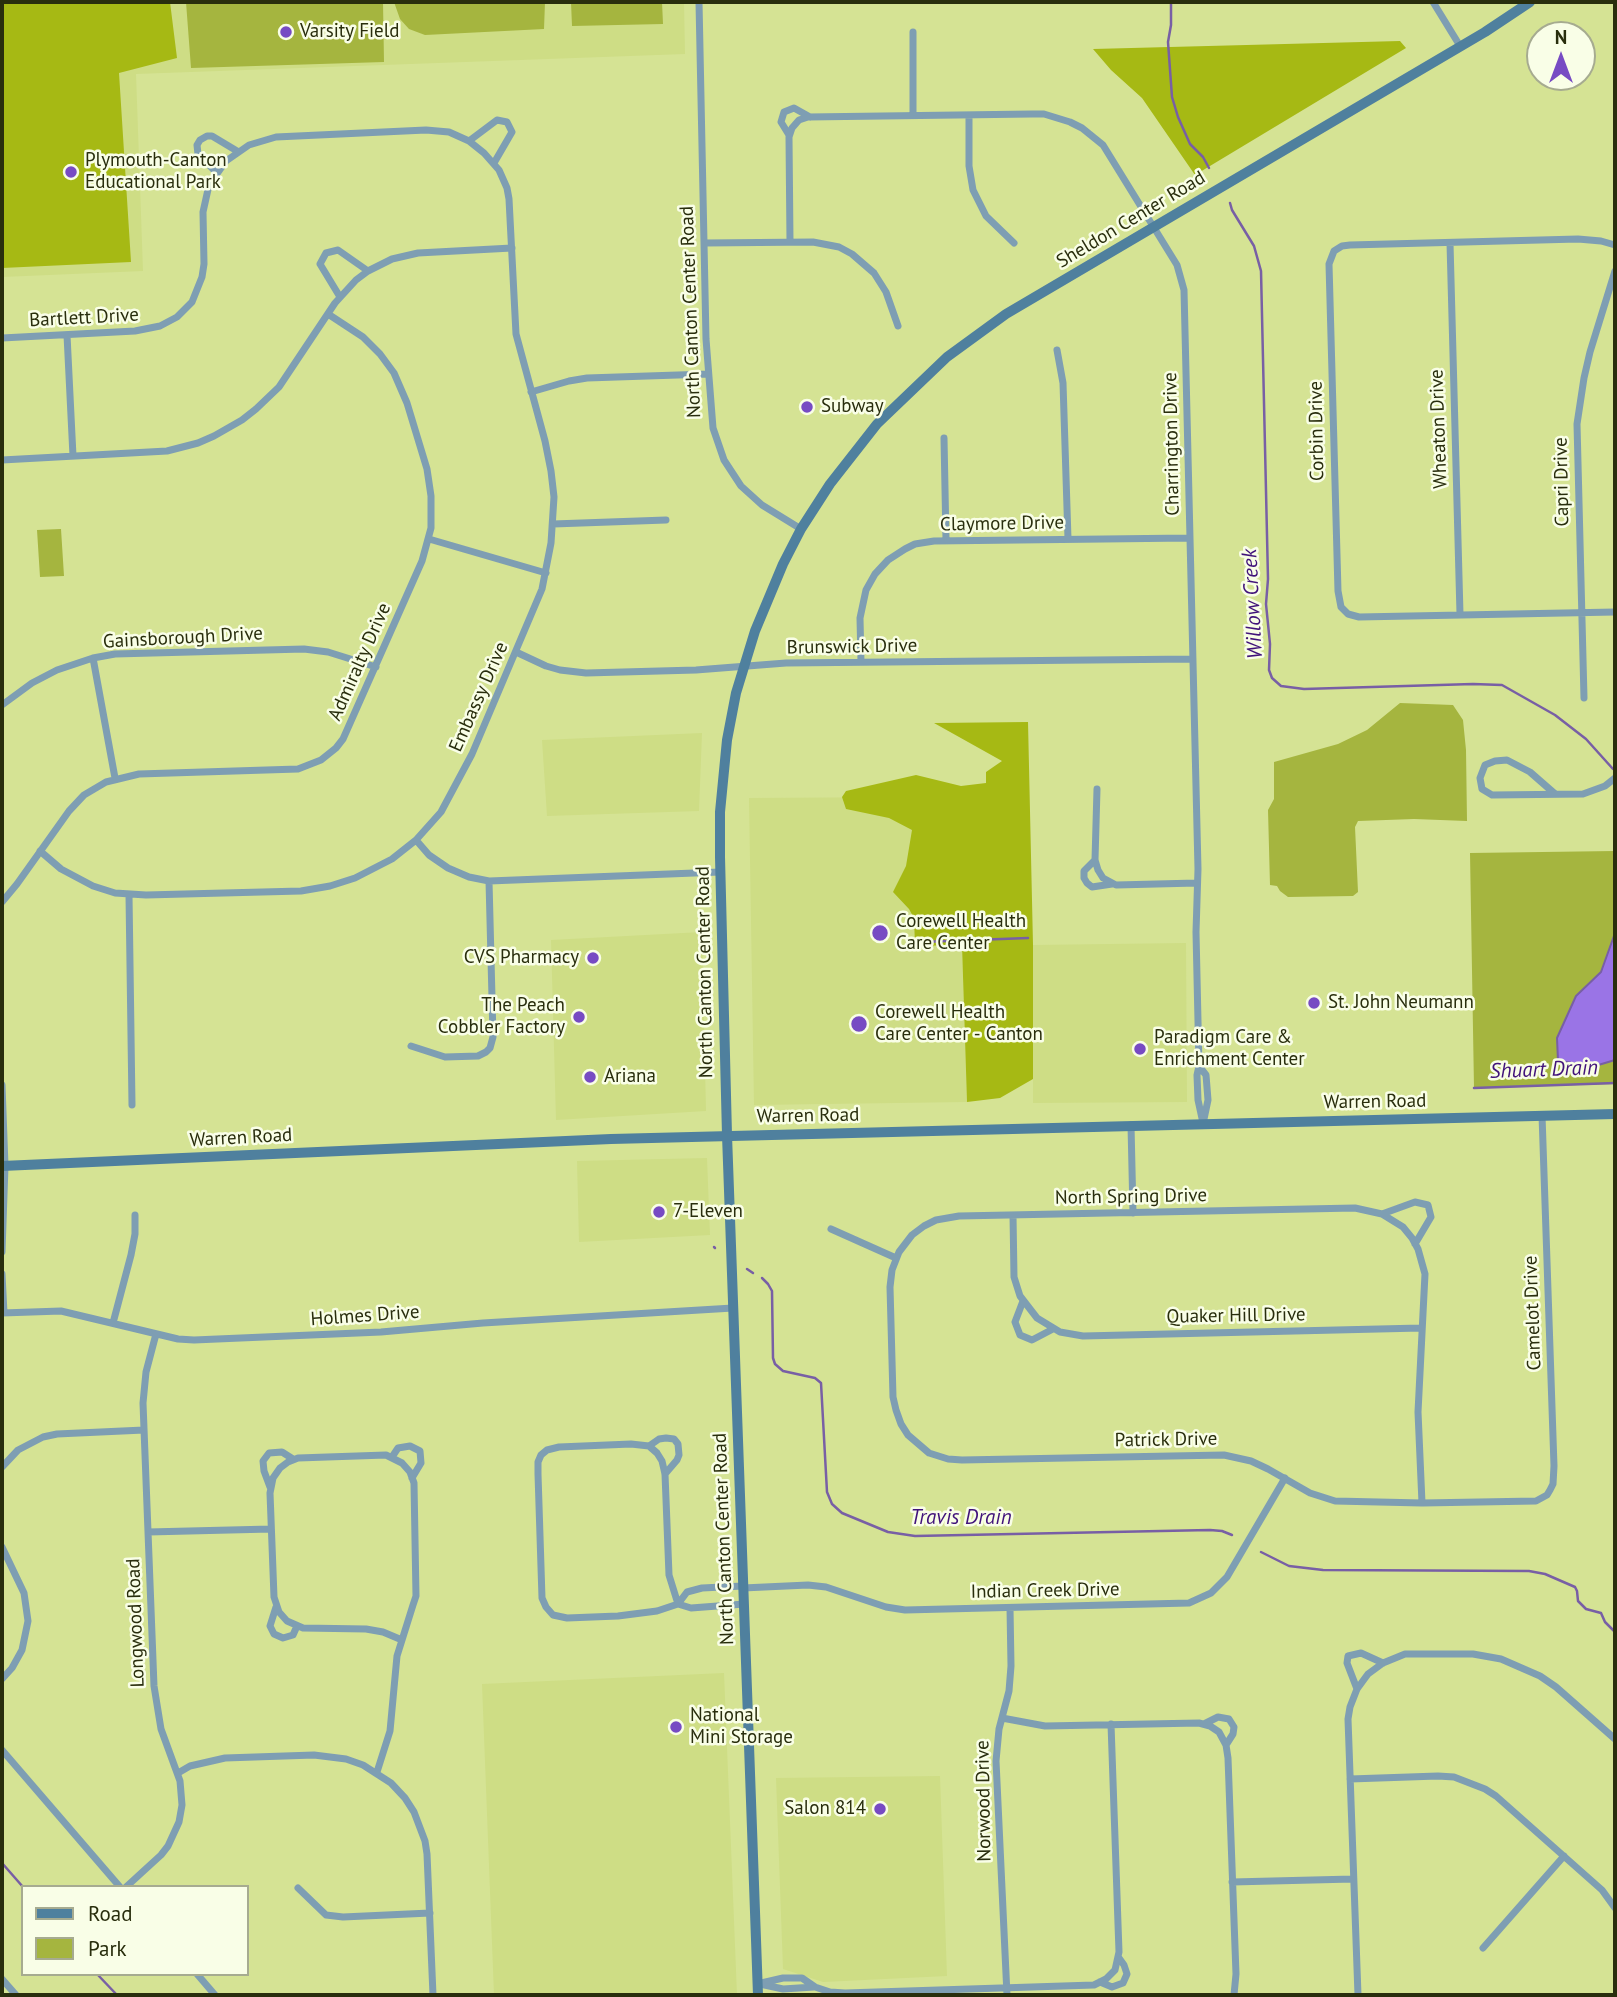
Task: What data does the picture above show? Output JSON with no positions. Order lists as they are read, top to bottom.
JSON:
{
  "streets": {
    "main road": ["Sheldon Center Road", "North Canton Center Road", "Warren Road"],
    "street": [
      "Bartlett Drive",
      "Wheaton Drive",
      "Corbin Drive",
      "Charrington Drive",
      "Capri Drive",
      "Claymore Drive",
      "Gainsborough Drive",
      "Brunswick Drive",
      "Admiralty Drive",
      "Embassy Drive",
      "North Spring Drive",
      "Camelot Drive",
      "Holmes Drive",
      "Quaker Hill Drive",
      "Patrick Drive",
      "Indian Creek Drive",
      "Longwood Road",
      "Norwood Drive"
    ]
  },
  "crossings": [
    ["Sheldon Center Road", "North Canton Center Road"],
    ["Sheldon Center Road", "Charrington Drive"],
    ["North Canton Center Road", "Brunswick Drive"],
    ["North Canton Center Road", "Warren Road"],
    ["North Canton Center Road", "Holmes Drive"],
    ["North Canton Center Road", "Indian Creek Drive"],
    ["Bartlett Drive", "Embassy Drive"],
    ["Wheaton Drive", "Corbin Drive"],
    ["Charrington Drive", "Claymore Drive"],
    ["Charrington Drive", "Brunswick Drive"],
    ["Charrington Drive", "Warren Road"],
    ["Claymore Drive", "Brunswick Drive"],
    ["Gainsborough Drive", "Admiralty Drive"],
    ["Brunswick Drive", "Embassy Drive"],
    ["Admiralty Drive", "Embassy Drive"],
    ["Warren Road", "Camelot Drive"],
    ["North Spring Drive", "Quaker Hill Drive"],
    ["North Spring Drive", "Patrick Drive"],
    ["Camelot Drive", "Patrick Drive"],
    ["Holmes Drive", "Longwood Road"],
    ["Patrick Drive", "Indian Creek Drive"],
    ["Indian Creek Drive", "Norwood Drive"]
  ],
  "water": ["Willow Creek", "Shuart Drain", "Travis Drain"],
  "places": [
    "Varsity Field",
    "Plymouth-Canton Educational Park",
    "Subway",
    "Corewell Health Care Center",
    "CVS Pharmacy",
    "St. John Neumann",
    "The Peach Cobbler Factory",
    "Corewell Health Care Center - Canton",
    "Paradigm Care & Enrichment Center",
    "Ariana",
    "7-Eleven",
    "National Mini Storage",
    "Salon 814"
  ],
  "legend": ["Road", "Park"],
  "north": "top"
}
